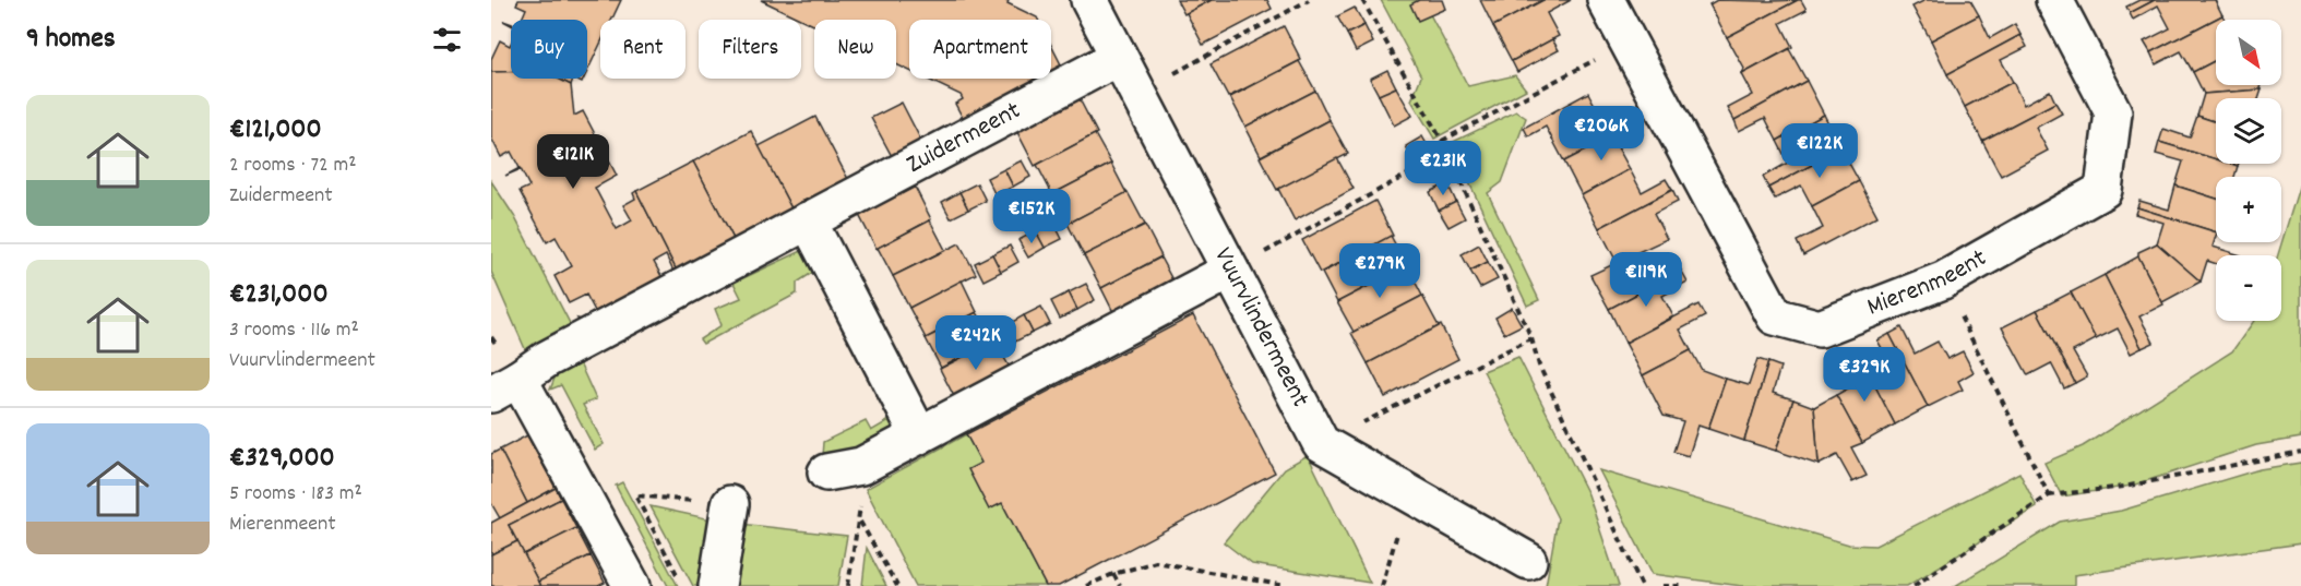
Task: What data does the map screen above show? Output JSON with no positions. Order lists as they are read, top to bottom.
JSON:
{
  "streets": {
    "street": ["Zuidermeent", "Mierenmeent", "Vuurvlindermeent"]
  },
  "crossings": [
    ["Zuidermeent", "Vuurvlindermeent"]
  ],
  "north": "bottom right",
  "page": {
    "heading": "9 homes",
    "map_buttons": ["+", "−"],
    "chip": [
      "Buy",
      "Rent",
      "Filters",
      "New",
      "Apartment"
    ],
    "list": [
      {
        "name": "€121,000",
        "note": "2 rooms · 72 m² · Zuidermeent"
      },
      {
        "name": "€231,000",
        "note": "3 rooms · 116 m² · Vuurvlindermeent"
      },
      {
        "name": "€329,000",
        "note": "5 rooms · 183 m² · Mierenmeent"
      }
    ],
    "price": [
      "€206K",
      "€122K",
      "€121K",
      "€231K",
      "€152K",
      "€279K",
      "€119K",
      "€242K",
      "€329K"
    ]
  }
}
